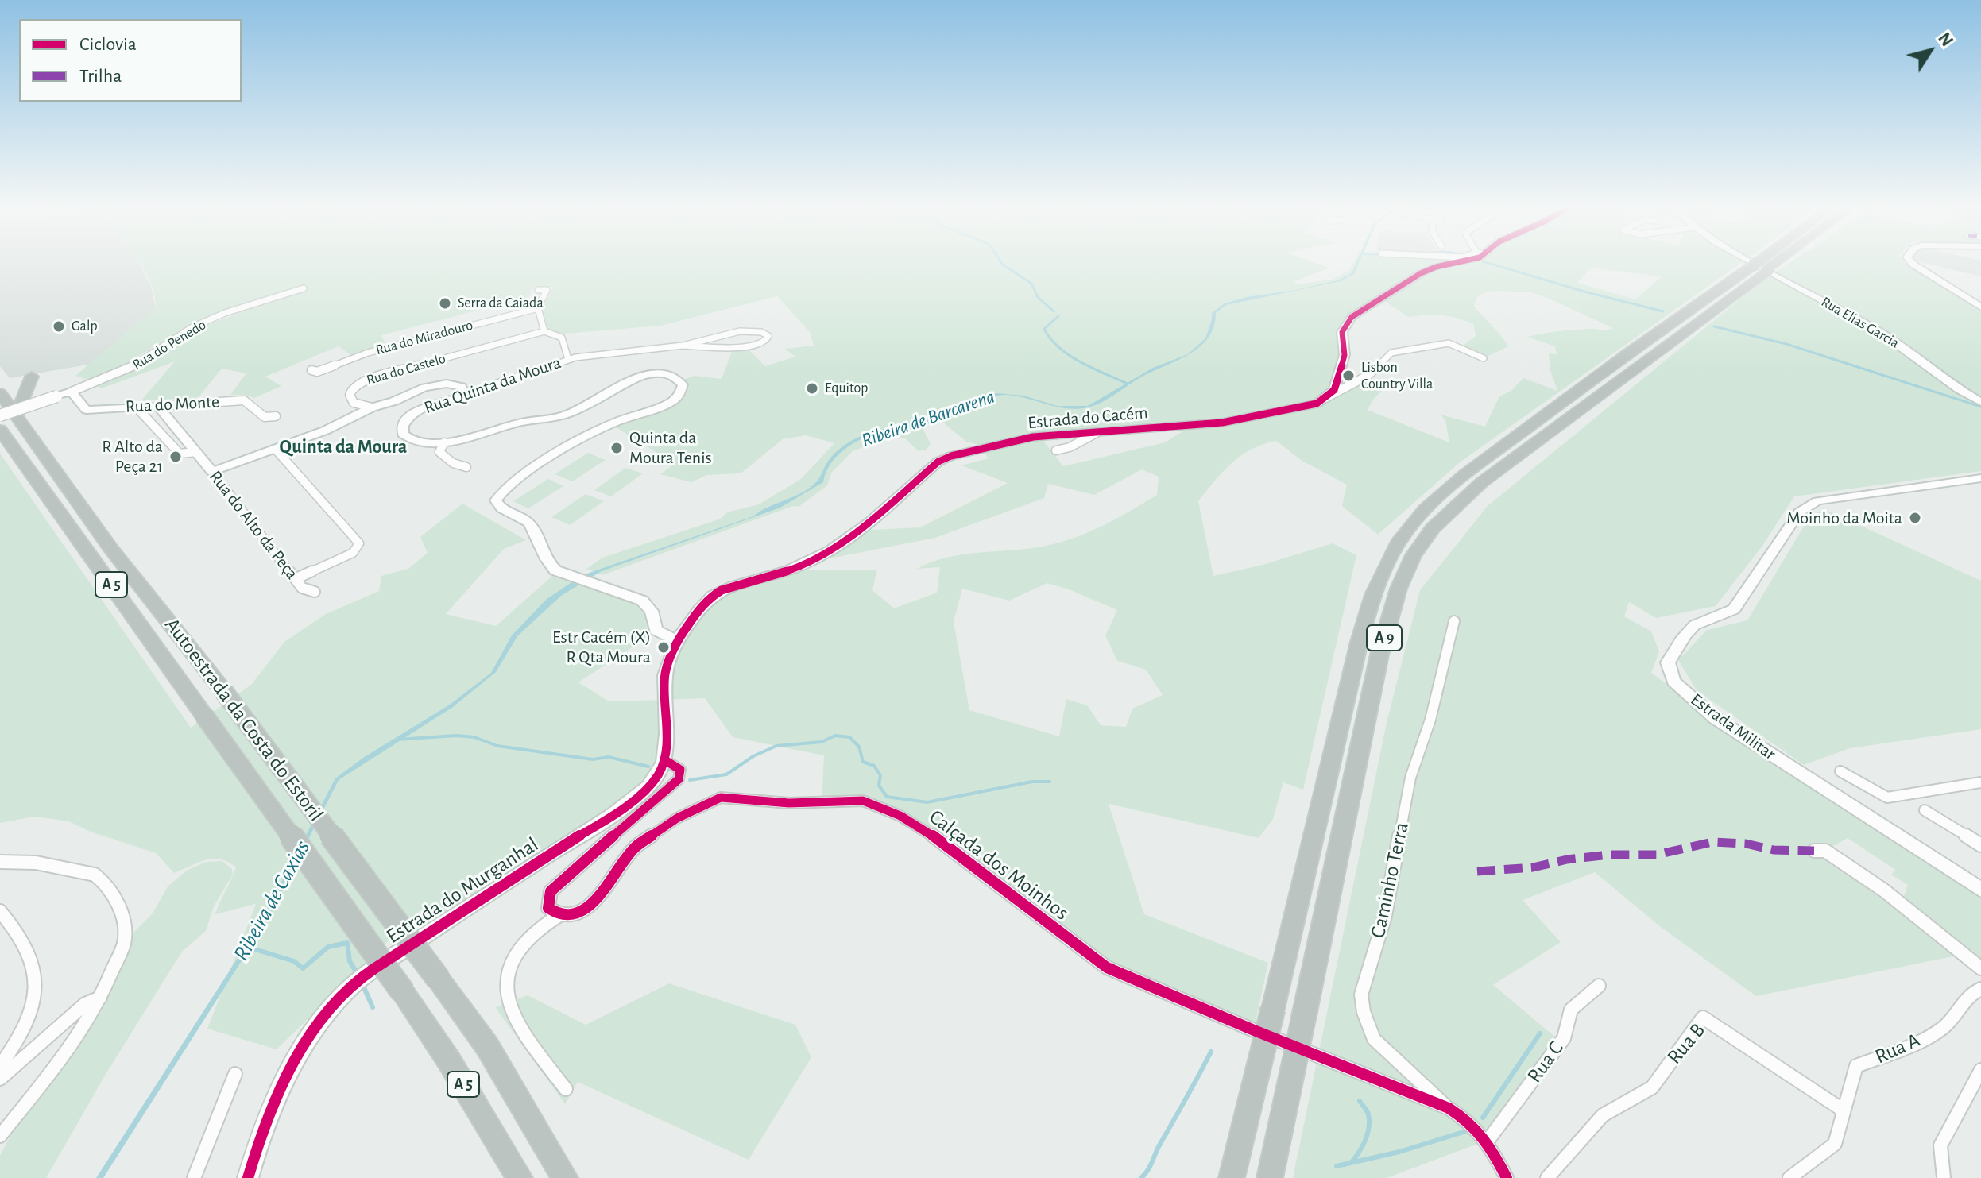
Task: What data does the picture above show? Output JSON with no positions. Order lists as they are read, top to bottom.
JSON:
{
  "streets": {
    "highway": ["A 5", "A 9", "Autoestrada da Costa do Estoril"],
    "street": [
      "Rua Elias Garcia",
      "Rua do Miradouro",
      "Rua do Penedo",
      "Rua do Castelo",
      "Rua Quinta da Moura",
      "Rua do Monte",
      "Estrada do Cacém",
      "Rua do Alto da Peça",
      "Estrada Militar",
      "Calçada dos Moinhos",
      "Caminho Terra",
      "Estrada do Murganhal",
      "Rua B",
      "Rua A",
      "Rua C"
    ]
  },
  "crossings": [
    ["Rua do Penedo", "Rua do Monte"],
    ["Rua do Castelo", "Rua Quinta da Moura"],
    ["Rua Quinta da Moura", "Estrada do Cacém"],
    ["Rua do Monte", "Rua do Alto da Peça"],
    ["Calçada dos Moinhos", "Caminho Terra"],
    ["Calçada dos Moinhos", "Rua C"],
    ["Rua B", "Rua A"]
  ],
  "districts": ["Quinta da Moura"],
  "water": ["Ribeira de Barcarena", "Ribeira de Caxias"],
  "places": [
    "Serra da Caiada",
    "Galp",
    "Lisbon Country Villa",
    "Equitop",
    "Quinta da Moura Tenis",
    "R Alto da Peça 21",
    "Moinho da Moita",
    "Estr Cacém (X) R Qta Moura"
  ],
  "legend": ["Ciclovia", "Trilha"],
  "north": "top right"
}
